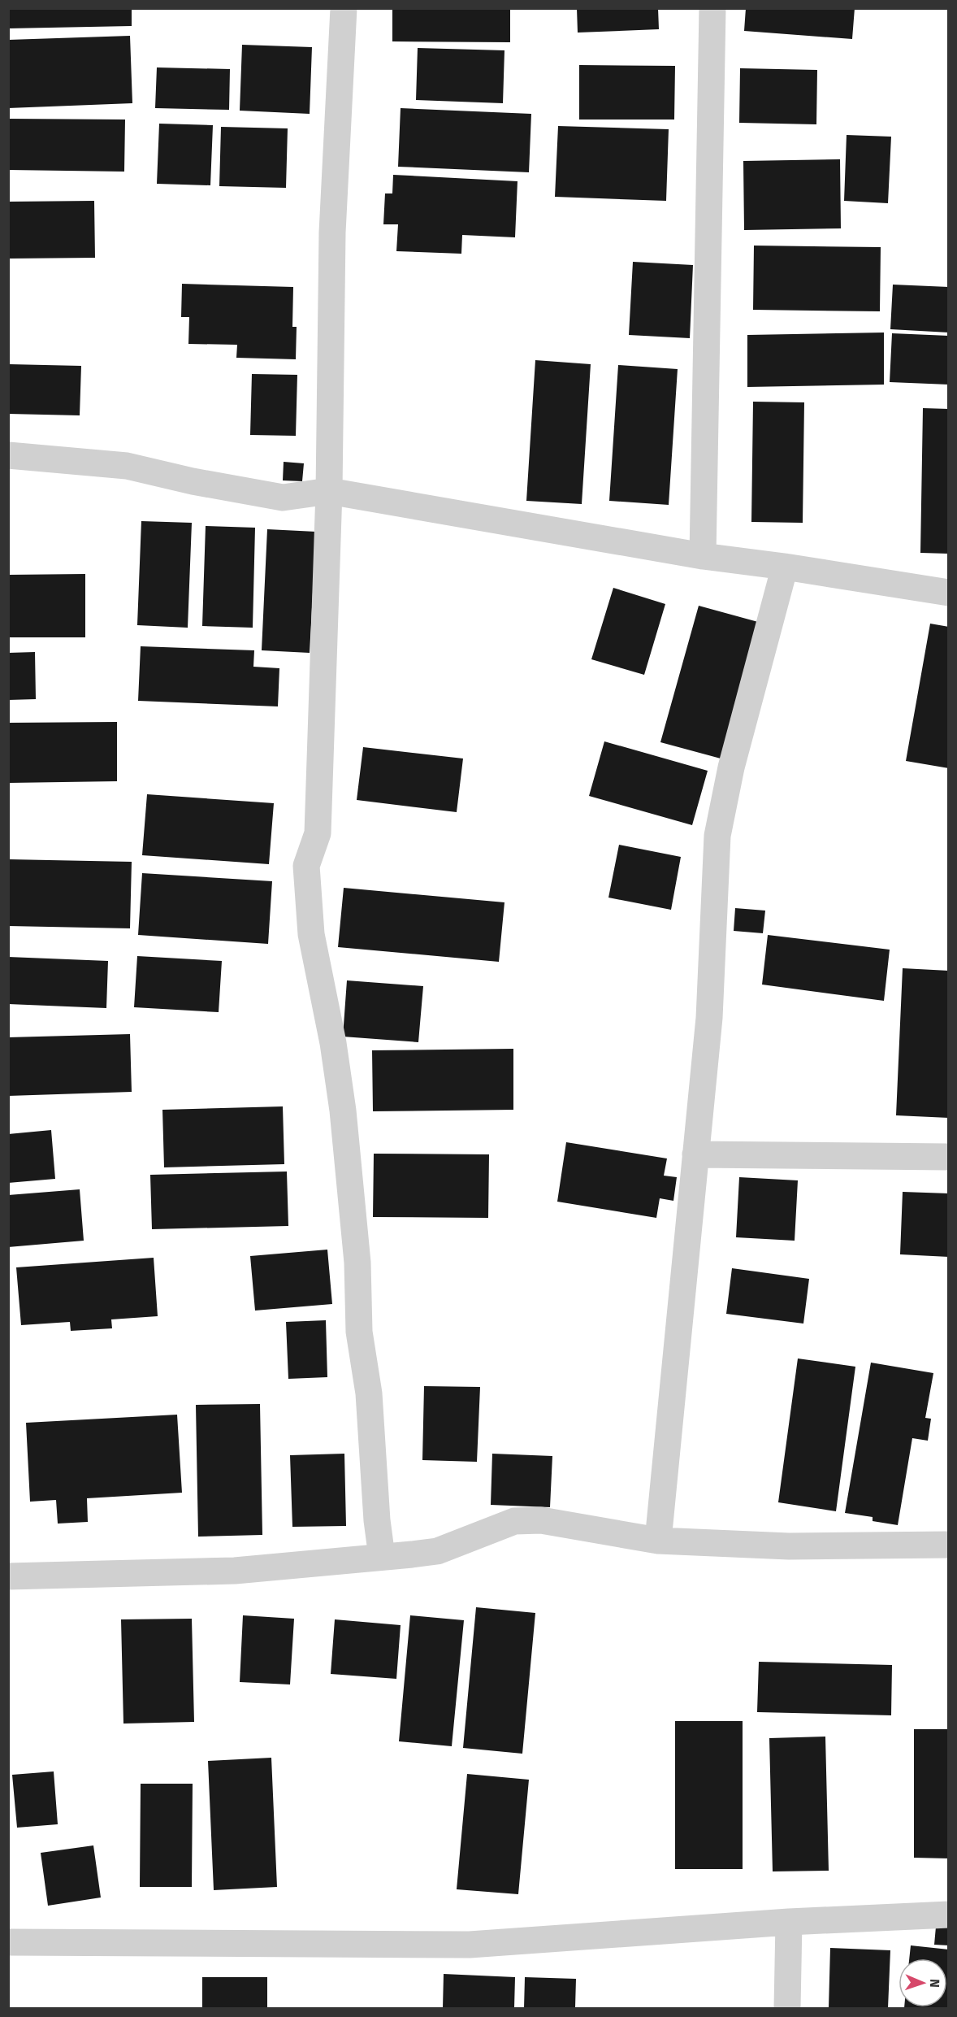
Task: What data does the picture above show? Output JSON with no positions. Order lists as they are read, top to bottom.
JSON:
{
  "north": "right"
}
